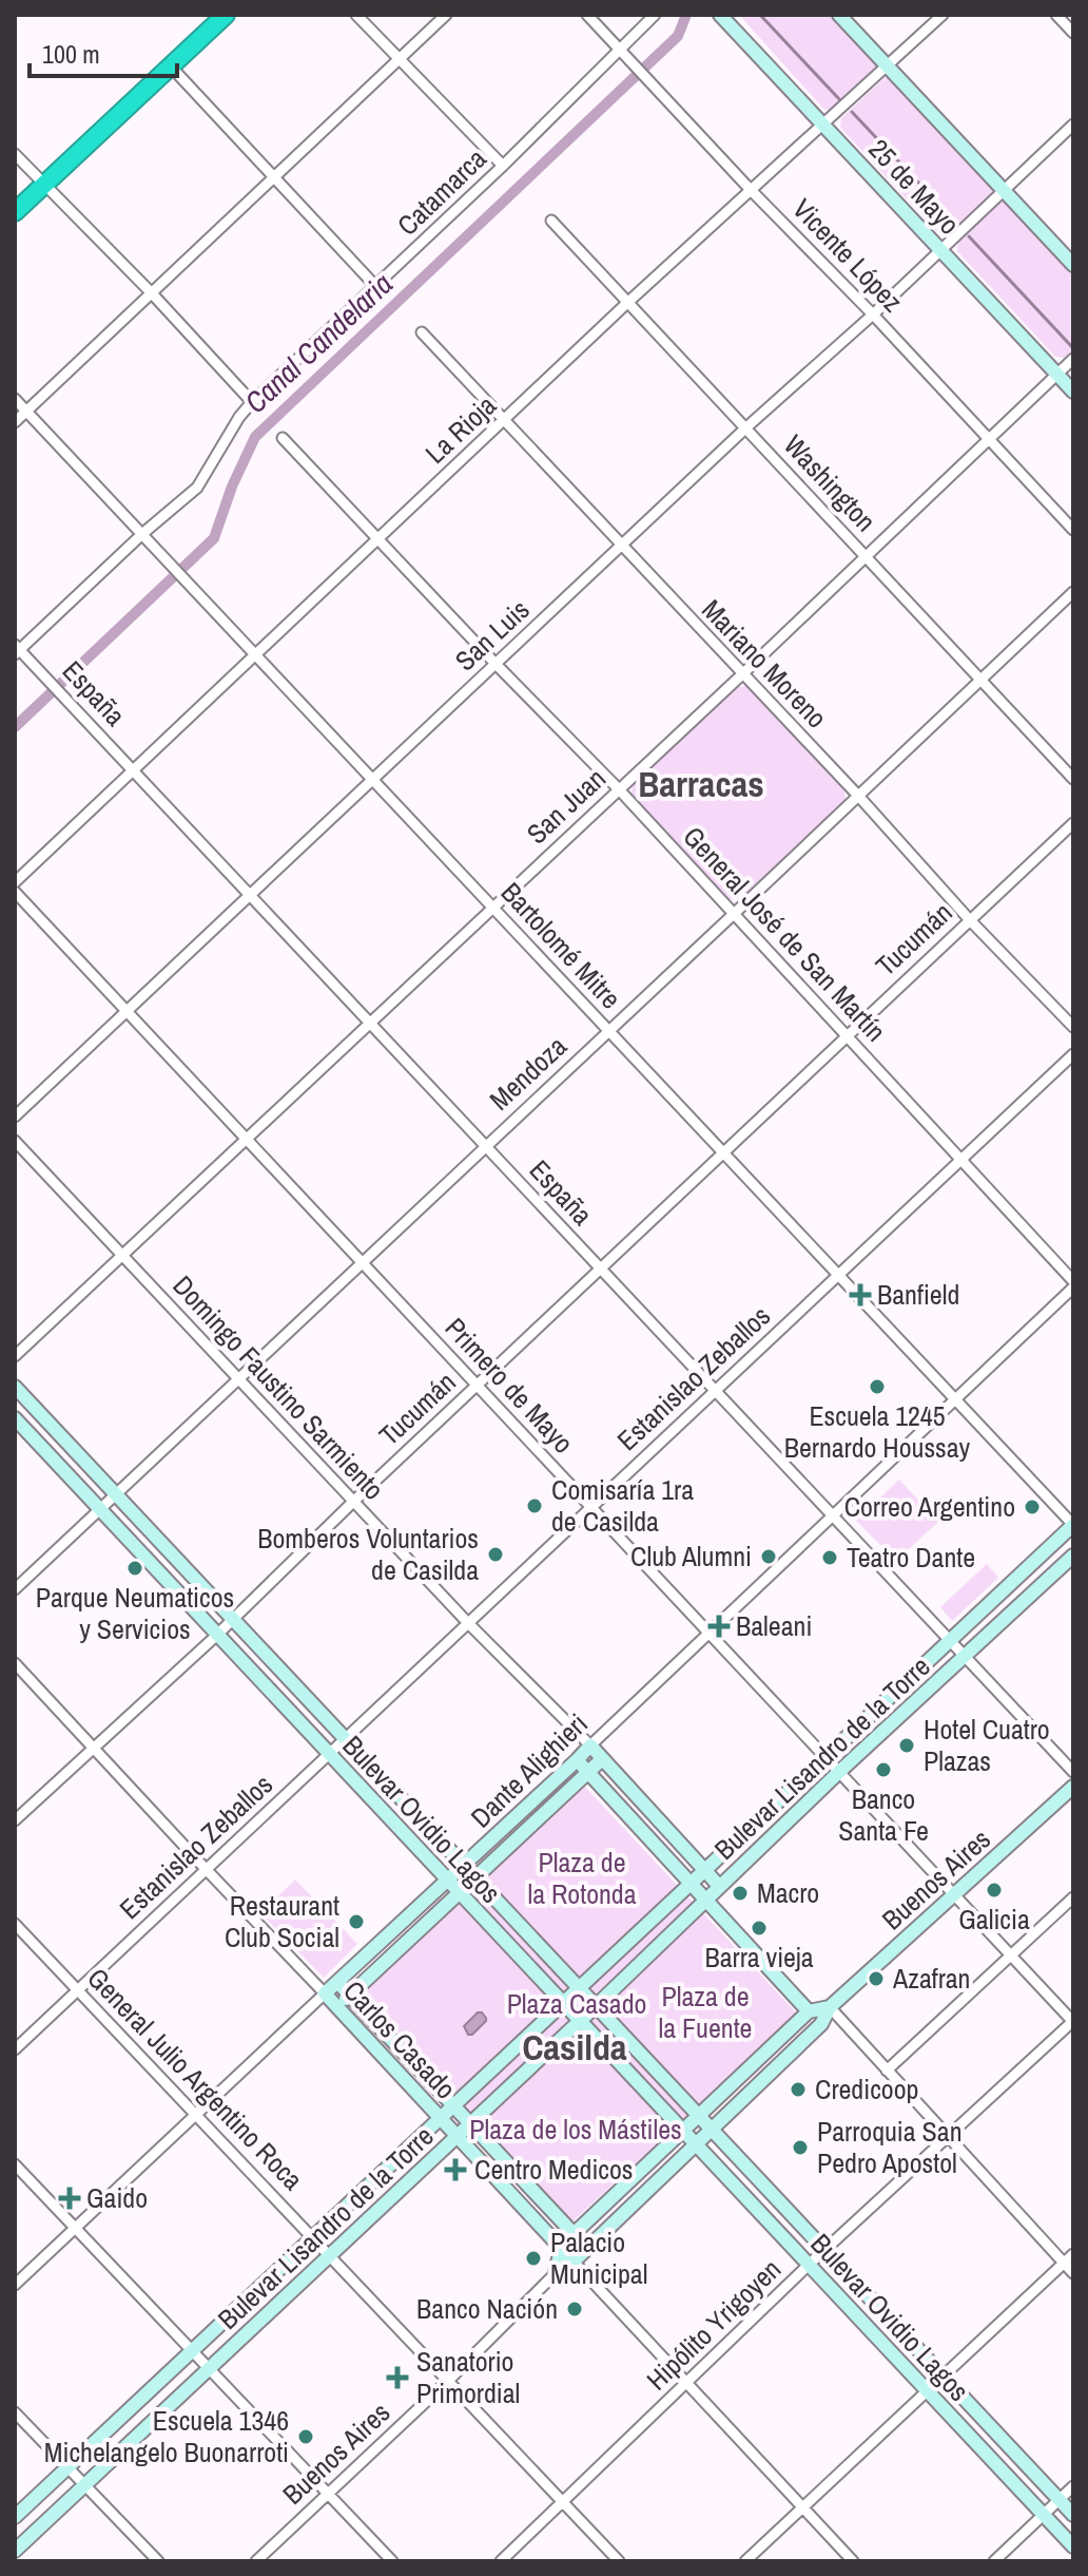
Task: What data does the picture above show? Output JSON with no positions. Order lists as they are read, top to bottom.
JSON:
{
  "streets": {
    "main road": [
      "25 de Mayo",
      "Domingo Faustino Sarmiento",
      "Bulevar Lisandro de la Torre",
      "Dante Alighieri",
      "Bulevar Ovidio Lagos",
      "Buenos Aires",
      "Carlos Casado"
    ],
    "street": [
      "Catamarca",
      "Vicente López",
      "La Rioja",
      "Washington",
      "San Luis",
      "Mariano Moreno",
      "España",
      "San Juan",
      "General José de San Martín",
      "Tucumán",
      "Bartolomé Mitre",
      "Mendoza",
      "Estanislao Zeballos",
      "Primero de Mayo",
      "General Julio Argentino Roca",
      "Hipólito Yrigoyen"
    ]
  },
  "crossings": [
    ["25 de Mayo", "La Rioja"],
    ["25 de Mayo", "San Luis"],
    ["25 de Mayo", "San Juan"],
    ["Catamarca", "Vicente López"],
    ["Catamarca", "España"],
    ["Catamarca", "Bartolomé Mitre"],
    ["Vicente López", "La Rioja"],
    ["Vicente López", "San Luis"],
    ["Vicente López", "San Juan"],
    ["La Rioja", "Washington"],
    ["La Rioja", "Mariano Moreno"],
    ["La Rioja", "España"],
    ["La Rioja", "General José de San Martín"],
    ["La Rioja", "Bartolomé Mitre"],
    ["Washington", "San Luis"],
    ["Washington", "San Juan"],
    ["Washington", "Mendoza"],
    ["San Luis", "Mariano Moreno"],
    ["San Luis", "España"],
    ["San Luis", "General José de San Martín"],
    ["San Luis", "Bartolomé Mitre"],
    ["San Luis", "Primero de Mayo"],
    ["Mariano Moreno", "San Juan"],
    ["Mariano Moreno", "Tucumán"],
    ["Mariano Moreno", "Mendoza"],
    ["España", "San Juan"],
    ["España", "Tucumán"],
    ["España", "Mendoza"],
    ["España", "Estanislao Zeballos"],
    ["España", "Bulevar Lisandro de la Torre"],
    ["España", "Dante Alighieri"],
    ["San Juan", "General José de San Martín"],
    ["San Juan", "Bartolomé Mitre"],
    ["San Juan", "Primero de Mayo"],
    ["San Juan", "Domingo Faustino Sarmiento"],
    ["General José de San Martín", "Tucumán"],
    ["General José de San Martín", "Mendoza"],
    ["General José de San Martín", "Estanislao Zeballos"],
    ["General José de San Martín", "Dante Alighieri"],
    ["Tucumán", "Bartolomé Mitre"],
    ["Tucumán", "Primero de Mayo"],
    ["Tucumán", "Domingo Faustino Sarmiento"],
    ["Tucumán", "Bulevar Ovidio Lagos"],
    ["Tucumán", "Carlos Casado"],
    ["Bartolomé Mitre", "Mendoza"],
    ["Bartolomé Mitre", "Estanislao Zeballos"],
    ["Bartolomé Mitre", "Bulevar Lisandro de la Torre"],
    ["Bartolomé Mitre", "Dante Alighieri"],
    ["Mendoza", "Primero de Mayo"],
    ["Mendoza", "Domingo Faustino Sarmiento"],
    ["Mendoza", "Bulevar Ovidio Lagos"],
    ["Estanislao Zeballos", "Primero de Mayo"],
    ["Estanislao Zeballos", "Domingo Faustino Sarmiento"],
    ["Estanislao Zeballos", "Bulevar Ovidio Lagos"],
    ["Estanislao Zeballos", "Carlos Casado"],
    ["Estanislao Zeballos", "General Julio Argentino Roca"],
    ["Primero de Mayo", "Bulevar Lisandro de la Torre"],
    ["Primero de Mayo", "Dante Alighieri"],
    ["Primero de Mayo", "Buenos Aires"],
    ["Primero de Mayo", "Hipólito Yrigoyen"],
    ["Domingo Faustino Sarmiento", "Bulevar Lisandro de la Torre"],
    ["Domingo Faustino Sarmiento", "Dante Alighieri"],
    ["Bulevar Lisandro de la Torre", "Bulevar Ovidio Lagos"],
    ["Bulevar Lisandro de la Torre", "Carlos Casado"],
    ["Bulevar Lisandro de la Torre", "General Julio Argentino Roca"],
    ["Dante Alighieri", "Bulevar Ovidio Lagos"],
    ["Dante Alighieri", "Carlos Casado"],
    ["Dante Alighieri", "General Julio Argentino Roca"],
    ["Bulevar Ovidio Lagos", "Buenos Aires"],
    ["Bulevar Ovidio Lagos", "Hipólito Yrigoyen"],
    ["Buenos Aires", "Carlos Casado"],
    ["Buenos Aires", "General Julio Argentino Roca"],
    ["Carlos Casado", "Hipólito Yrigoyen"],
    ["General Julio Argentino Roca", "Hipólito Yrigoyen"]
  ],
  "districts": ["Barracas", "Casilda"],
  "water": ["Canal Candelaria"],
  "parks": [
    "Plaza de la Rotonda",
    "Plaza de la Fuente",
    "Plaza Casado",
    "Plaza de los Mástiles"
  ],
  "places": {
    "health": [
      "Banfield",
      "Baleani",
      "Centro Medicos",
      "Gaido",
      "Sanatorio Primordial"
    ],
    "other": [
      "Escuela 1245 Bernardo Houssay",
      "Comisaría 1ra de Casilda",
      "Correo Argentino",
      "Bomberos Voluntarios de Casilda",
      "Club Alumni",
      "Teatro Dante",
      "Parque Neumaticos y Servicios",
      "Hotel Cuatro Plazas",
      "Banco Santa Fe",
      "Galicia",
      "Macro",
      "Restaurant Club Social",
      "Barra vieja",
      "Azafran",
      "Credicoop",
      "Parroquia San Pedro Apostol",
      "Palacio Municipal",
      "Banco Nación",
      "Escuela 1346 Michelangelo Buonarroti"
    ]
  },
  "scale_bar": "100 m"
}
